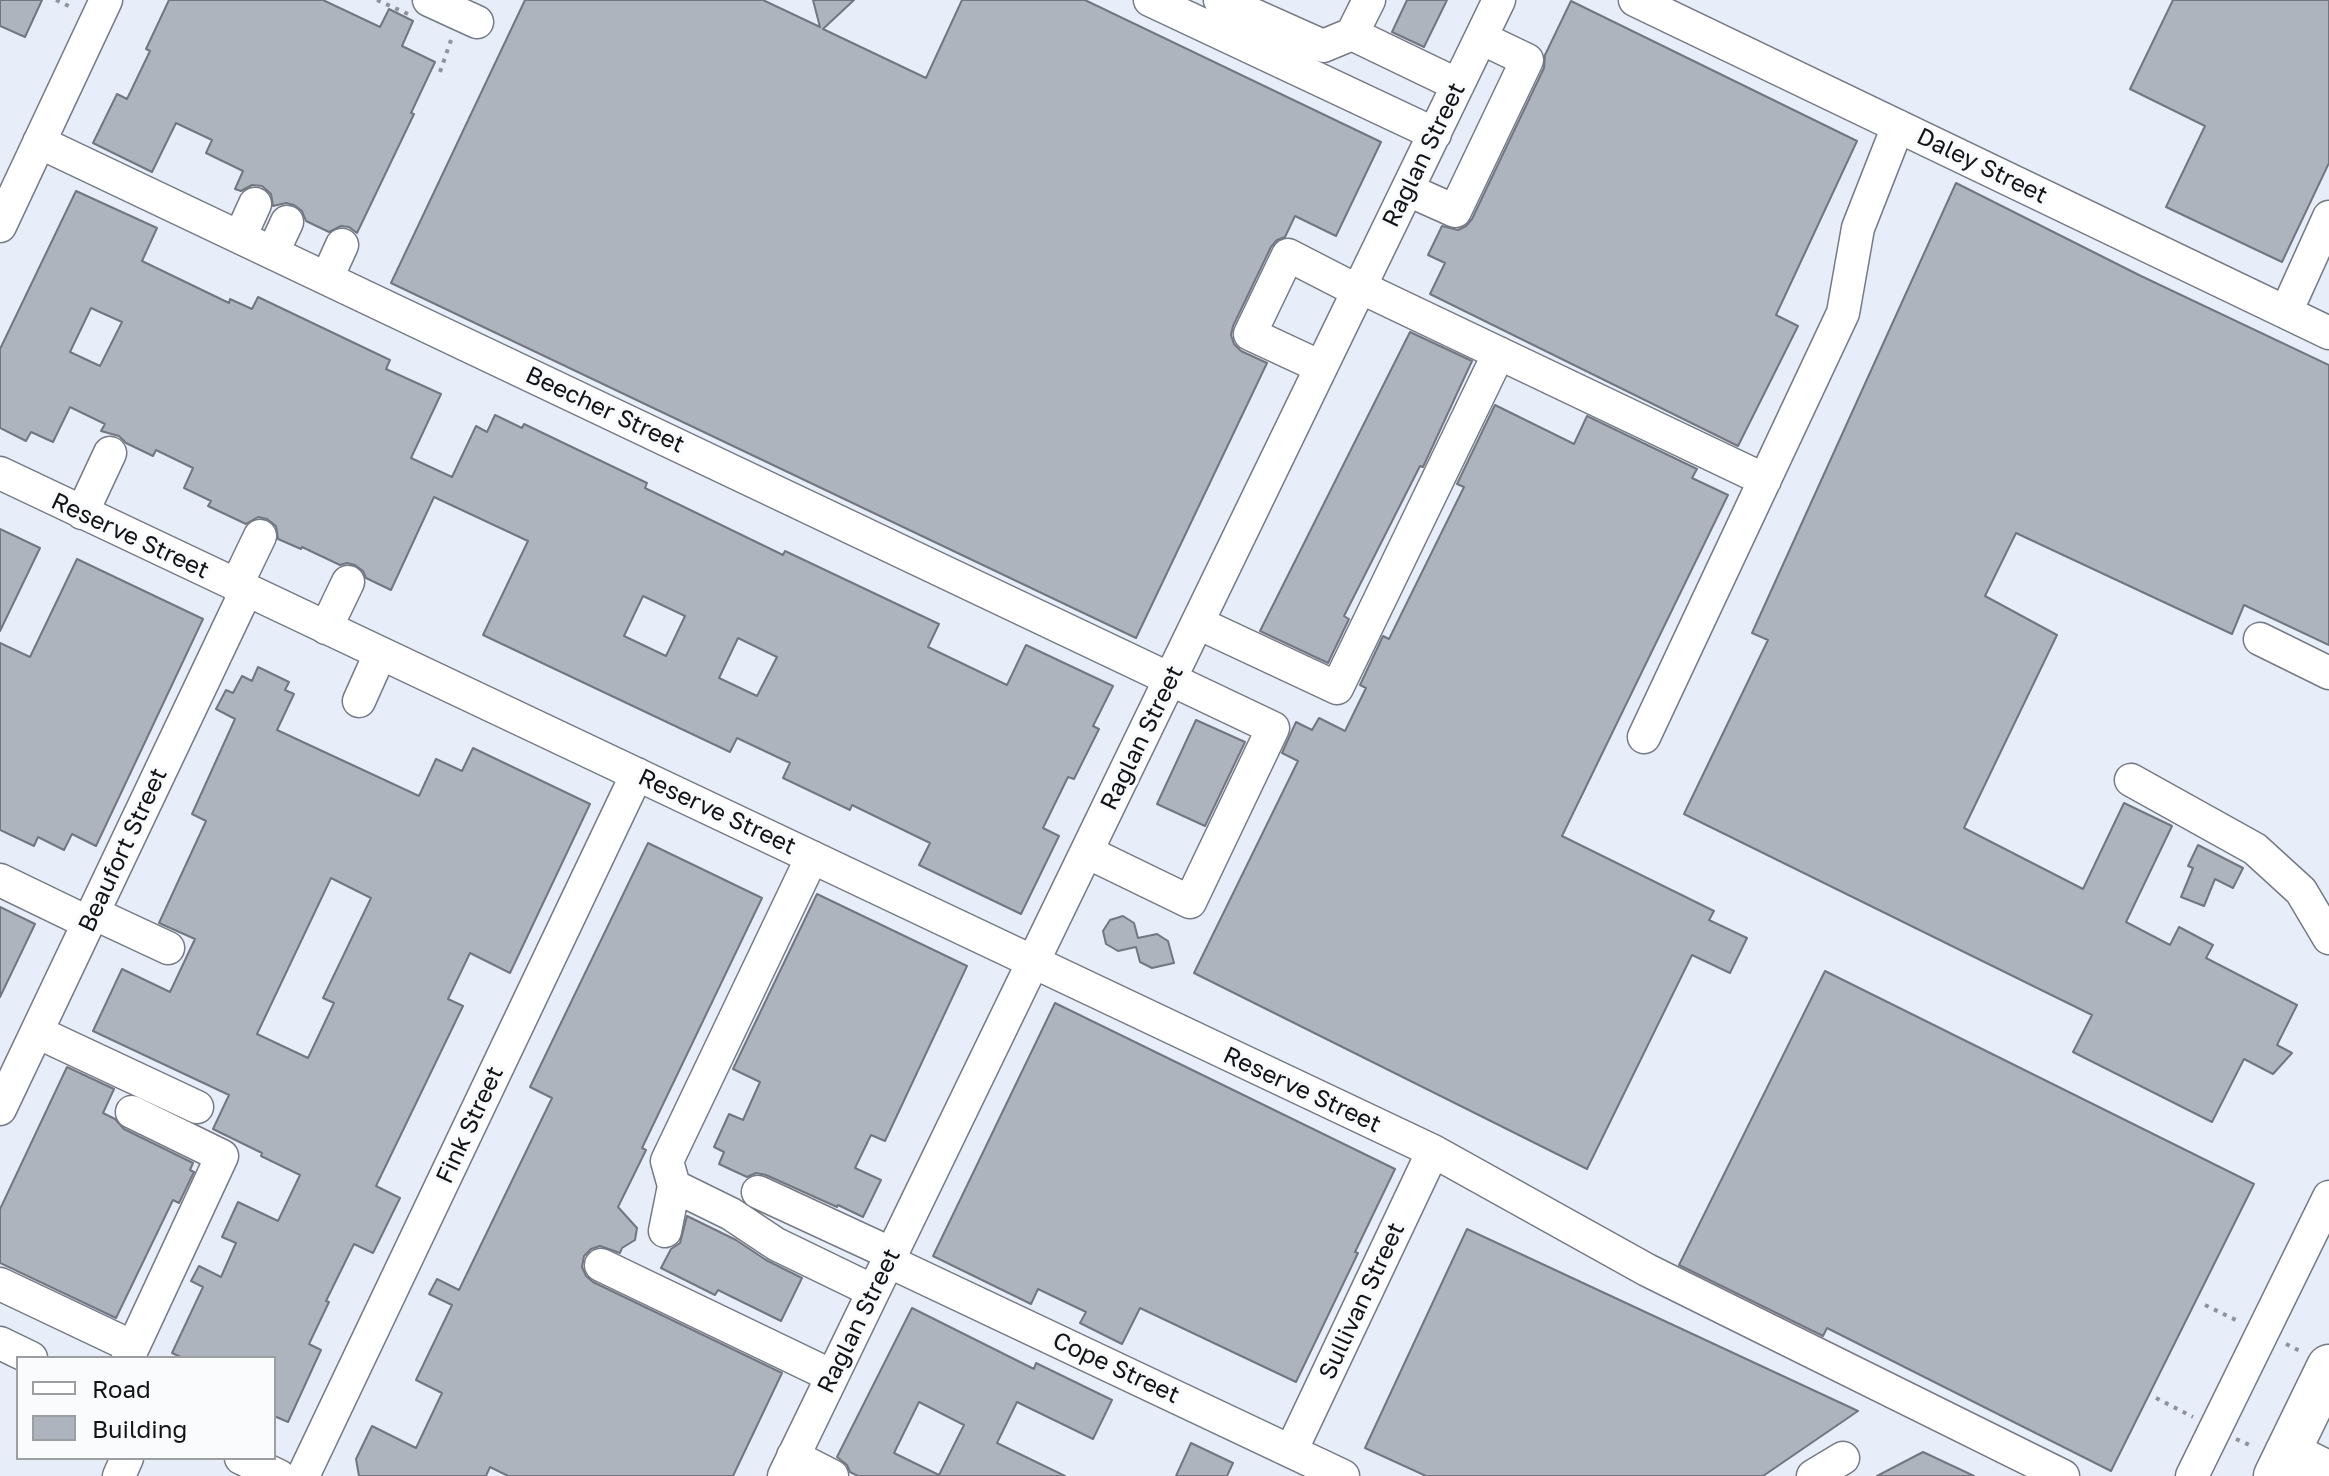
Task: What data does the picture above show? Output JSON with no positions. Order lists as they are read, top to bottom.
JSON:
{
  "streets": {
    "street": [
      "Raglan Street",
      "Daley Street",
      "Beecher Street",
      "Reserve Street",
      "Beaufort Street",
      "Fink Street",
      "Sullivan Street",
      "Cope Street"
    ]
  },
  "crossings": [
    ["Raglan Street", "Beecher Street"],
    ["Raglan Street", "Reserve Street"],
    ["Raglan Street", "Cope Street"],
    ["Reserve Street", "Beaufort Street"],
    ["Reserve Street", "Fink Street"],
    ["Reserve Street", "Sullivan Street"],
    ["Sullivan Street", "Cope Street"]
  ],
  "legend": ["Road", "Building"]
}
